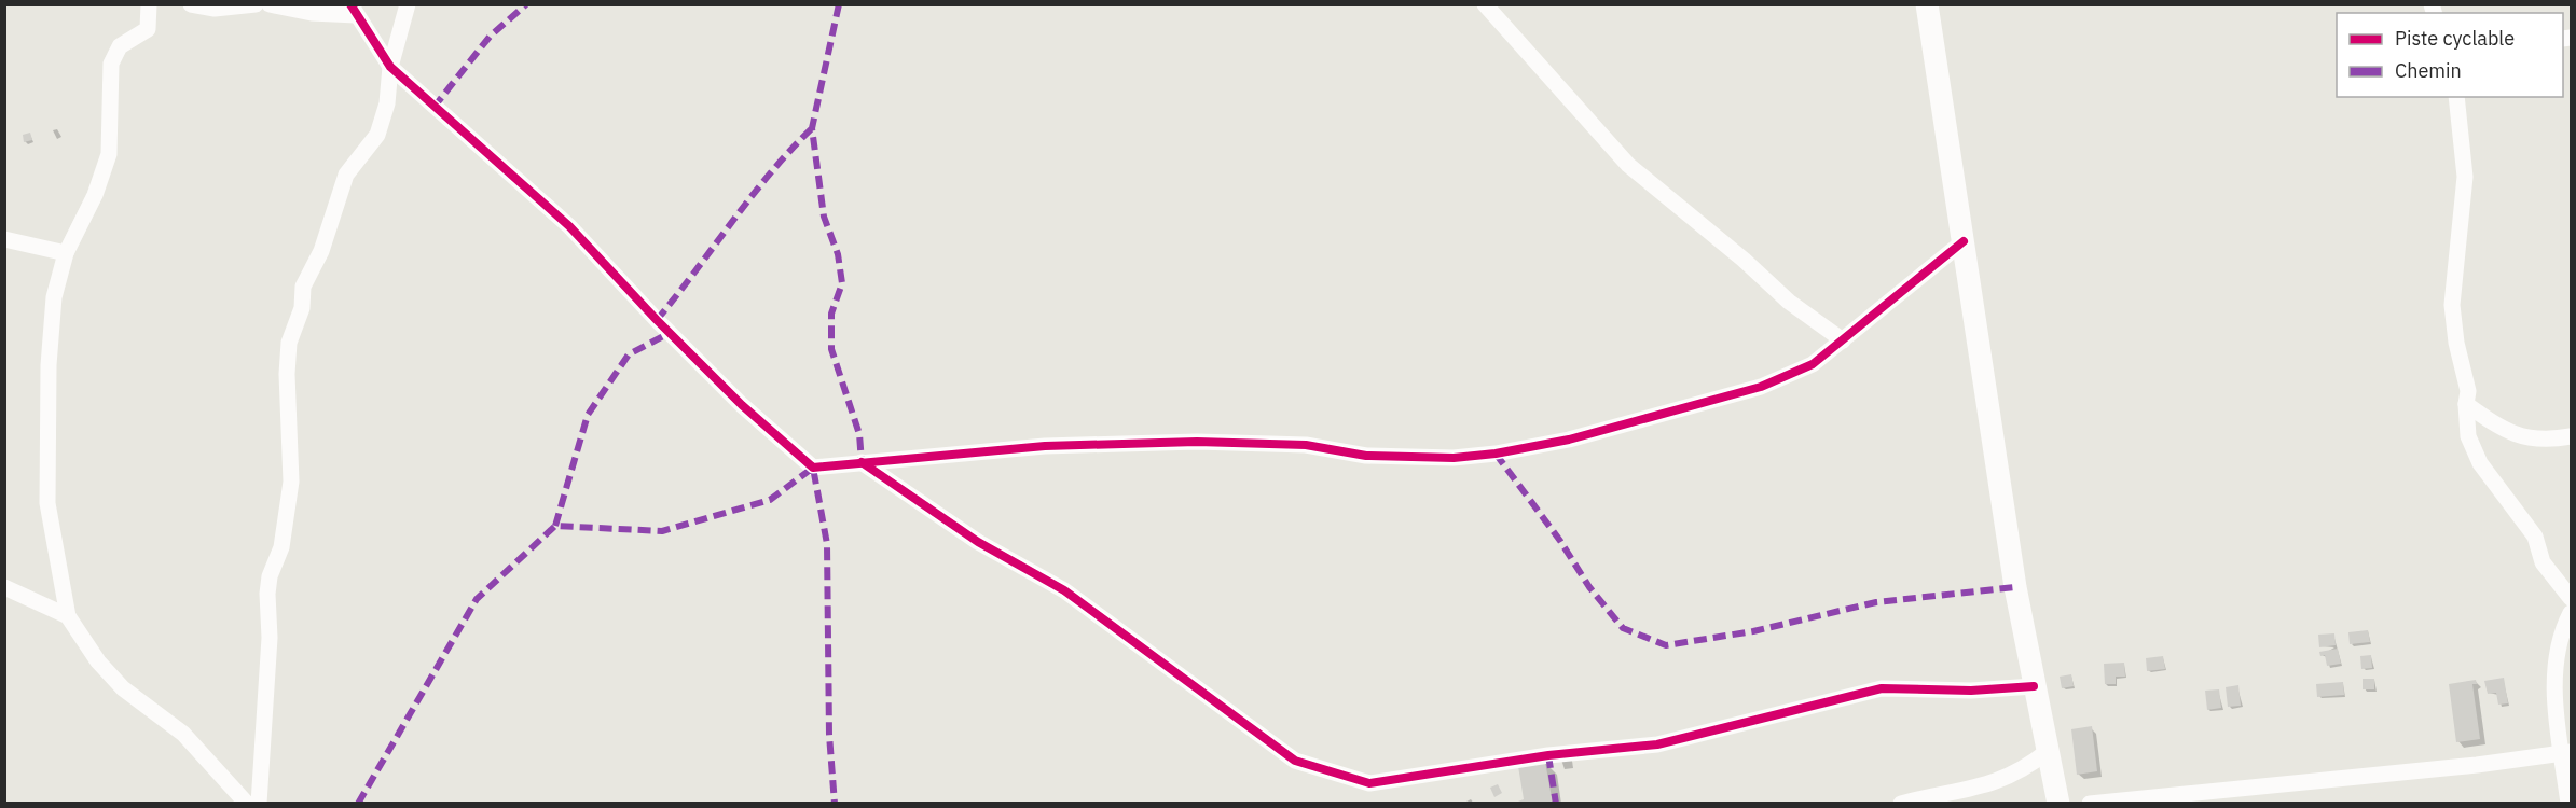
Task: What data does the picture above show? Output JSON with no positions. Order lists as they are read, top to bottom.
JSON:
{
  "legend": ["Piste cyclable", "Chemin"]
}
